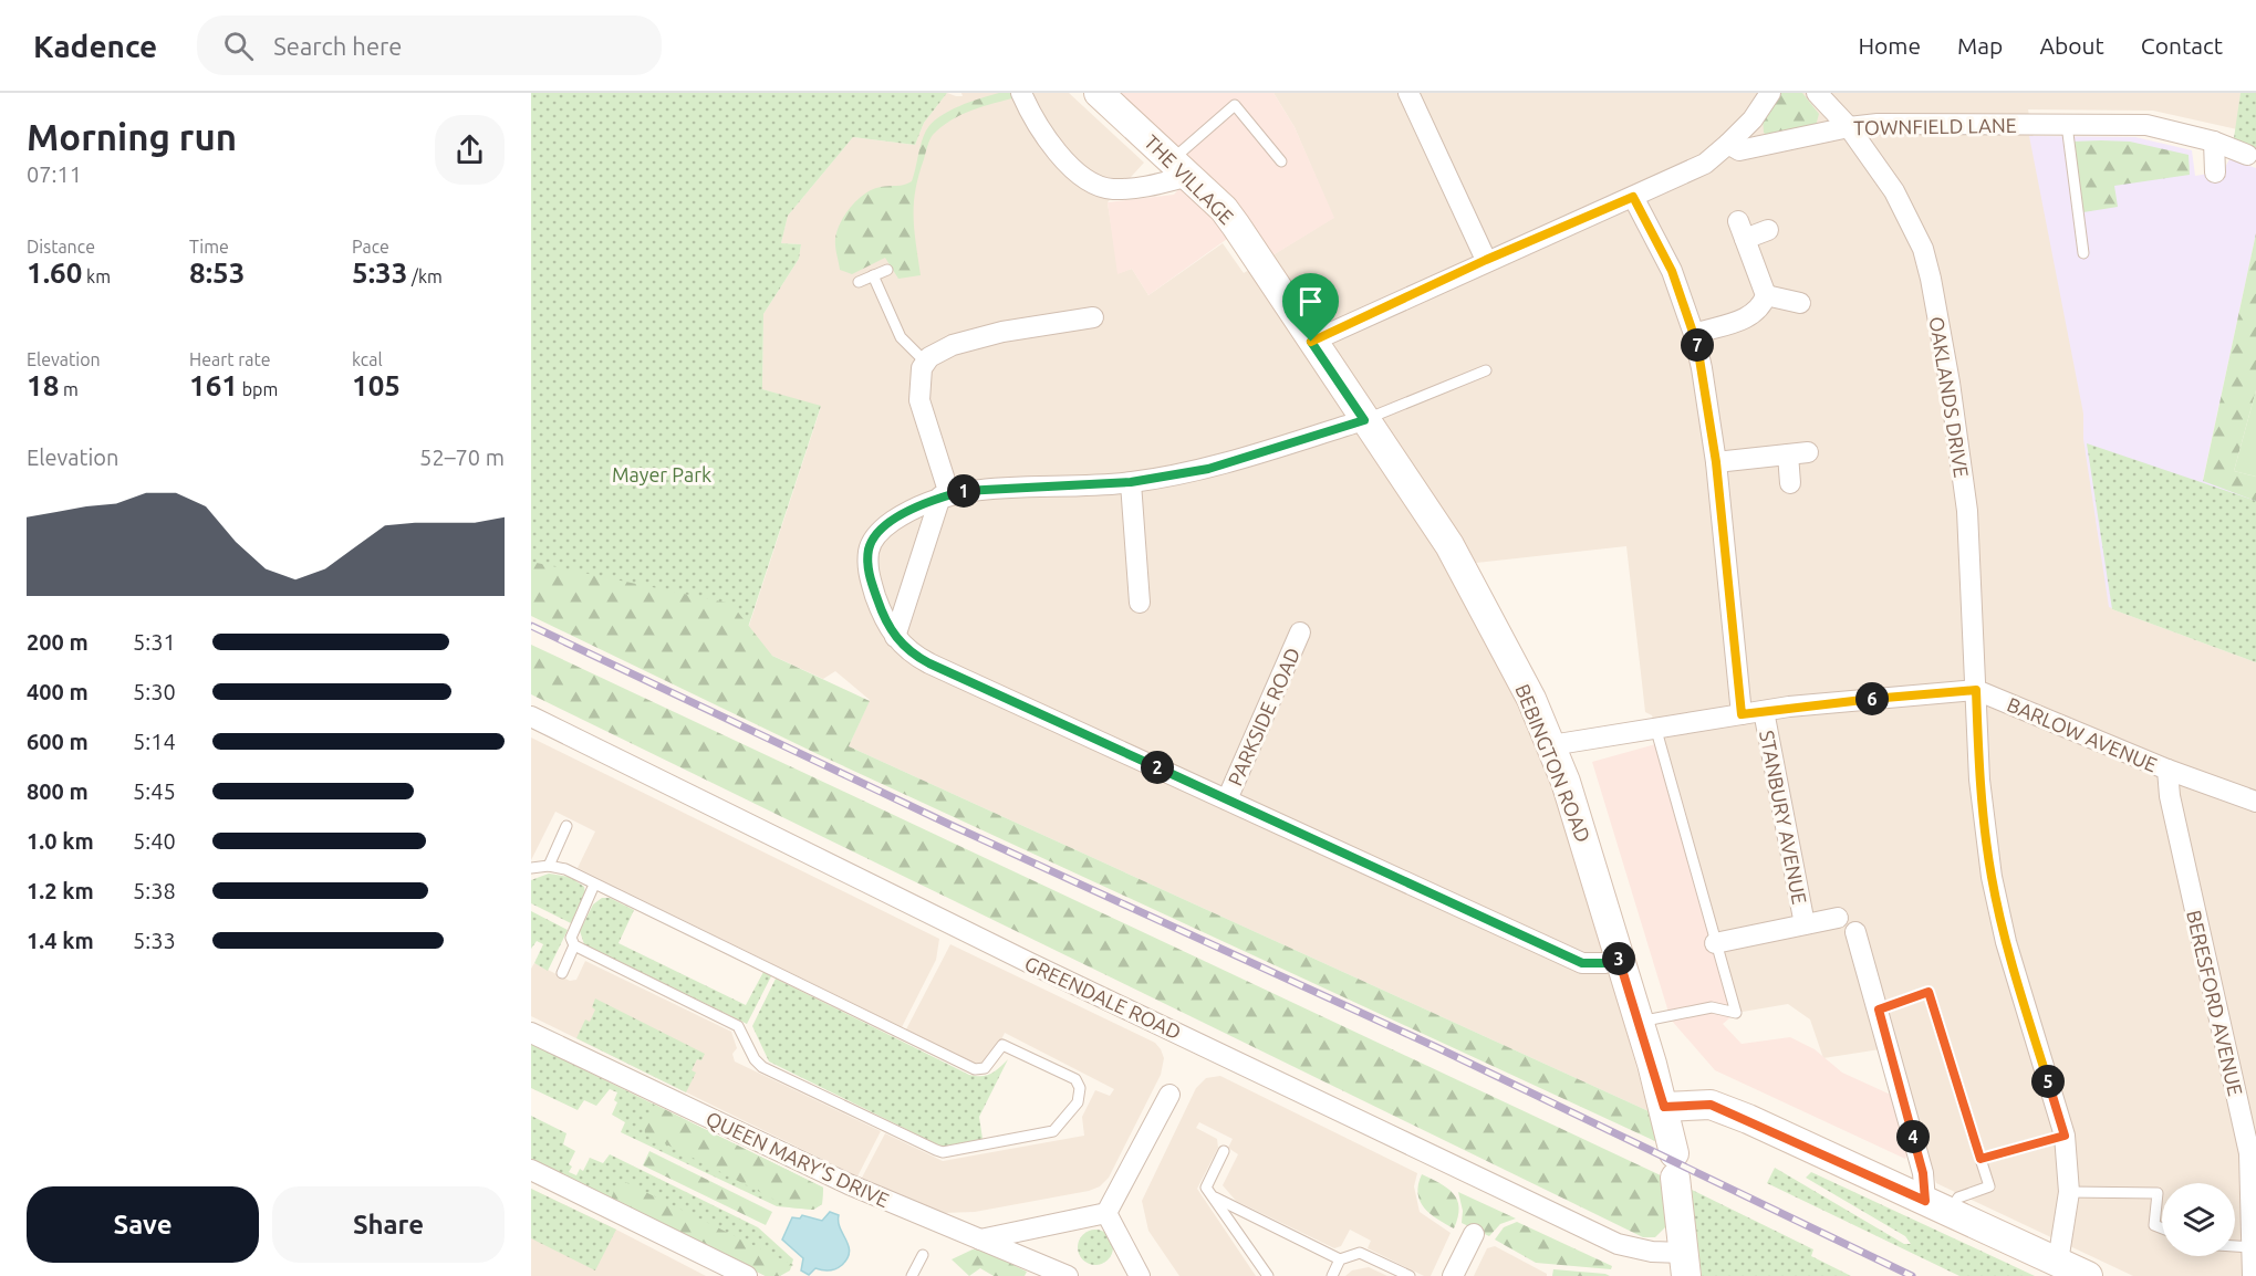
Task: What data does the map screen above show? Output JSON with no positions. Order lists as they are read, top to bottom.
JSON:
{
  "streets": {
    "main road": ["THE VILLAGE", "BEBINGTON ROAD"],
    "street": [
      "TOWNFIELD LANE",
      "OAKLANDS DRIVE",
      "PARKSIDE ROAD",
      "BARLOW AVENUE",
      "STANBURY AVENUE",
      "GREENDALE ROAD",
      "BERESFORD AVENUE",
      "QUEEN MARY'S DRIVE"
    ]
  },
  "crossings": [
    ["TOWNFIELD LANE", "OAKLANDS DRIVE"],
    ["THE VILLAGE", "BEBINGTON ROAD"],
    ["OAKLANDS DRIVE", "BARLOW AVENUE"],
    ["PARKSIDE ROAD", "BEBINGTON ROAD"],
    ["BARLOW AVENUE", "BEBINGTON ROAD"],
    ["BARLOW AVENUE", "STANBURY AVENUE"],
    ["BARLOW AVENUE", "BERESFORD AVENUE"],
    ["BEBINGTON ROAD", "GREENDALE ROAD"]
  ],
  "parks": ["Mayer Park"],
  "page": {
    "header": "Kadence",
    "search": "Search here",
    "nav": [
      "Home",
      "Map",
      "About",
      "Contact"
    ],
    "heading": ["Morning run", "07:11"],
    "stats": [
      ["Distance", "1.60 km"],
      ["Time", "8:53"],
      ["Pace", "5:33 /km"],
      ["Elevation", "18 m"],
      ["Heart rate", "161 bpm"],
      ["kcal", "105"]
    ],
    "pins": [
      "7",
      "1",
      "6",
      "2",
      "3",
      "5",
      "4"
    ],
    "chart": ["Elevation", "52–70 m"],
    "list": [
      {
        "name": "200 m",
        "note": "5:31"
      },
      {
        "name": "400 m",
        "note": "5:30"
      },
      {
        "name": "600 m",
        "note": "5:14"
      },
      {
        "name": "800 m",
        "note": "5:45"
      },
      {
        "name": "1.0 km",
        "note": "5:40"
      },
      {
        "name": "1.2 km",
        "note": "5:38"
      },
      {
        "name": "1.4 km",
        "note": "5:33"
      }
    ],
    "buttons": ["Save", "Share"]
  }
}
